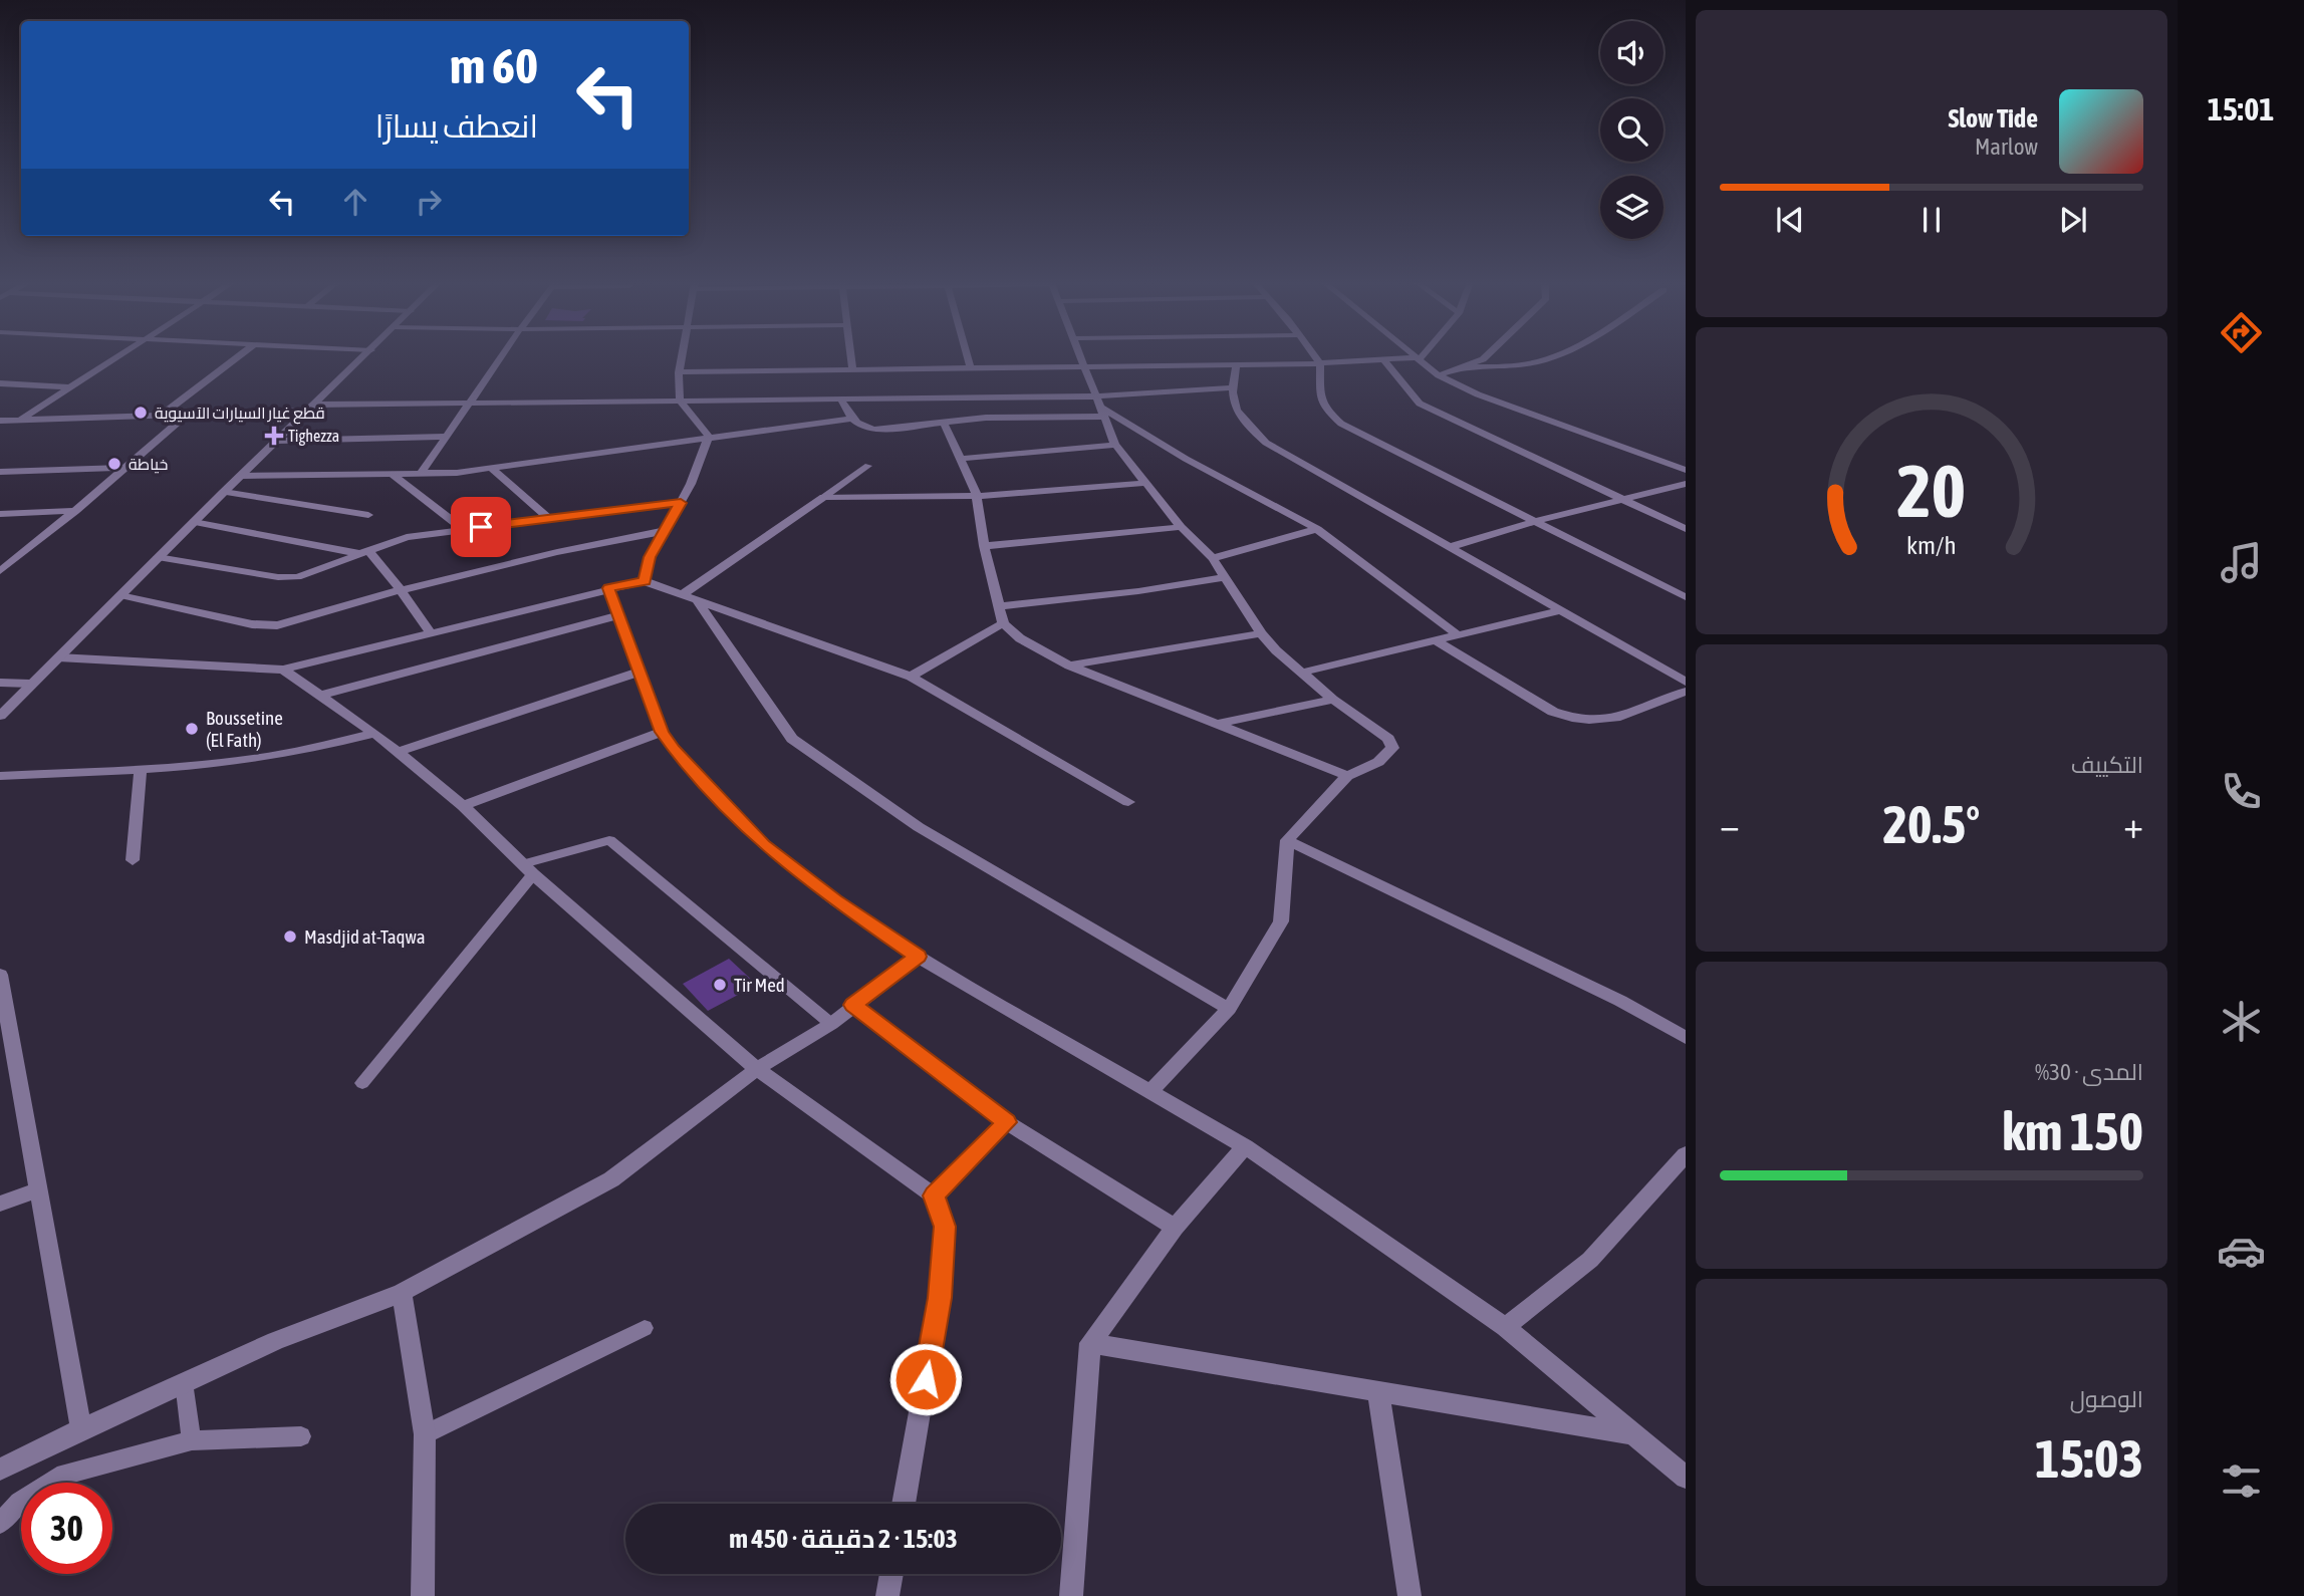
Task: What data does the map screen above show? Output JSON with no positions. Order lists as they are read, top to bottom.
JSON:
{
  "places": {
    "other": [
      "قطع غيار السيارات الآسيوية",
      "خياطة",
      "Boussetine (El Fath)",
      "Masdjid at-Taqwa",
      "Tir Med"
    ],
    "health": ["Tighezza"]
  },
  "page": {
    "tabs": "15:01",
    "turn": ["60 m", "انعطف يسارًا"],
    "song": ["Slow Tide", "Marlow"],
    "tile": [
      "التكييف",
      ["المدى · 30%", "150 km"],
      ["الوصول", "15:03"]
    ],
    "heat": ["−", "20.5°", "+"],
    "limit": "30",
    "trip": "15:03 · 2 دقيقة · 450 m",
    "gauge": ["20", "km/h"]
  }
}
